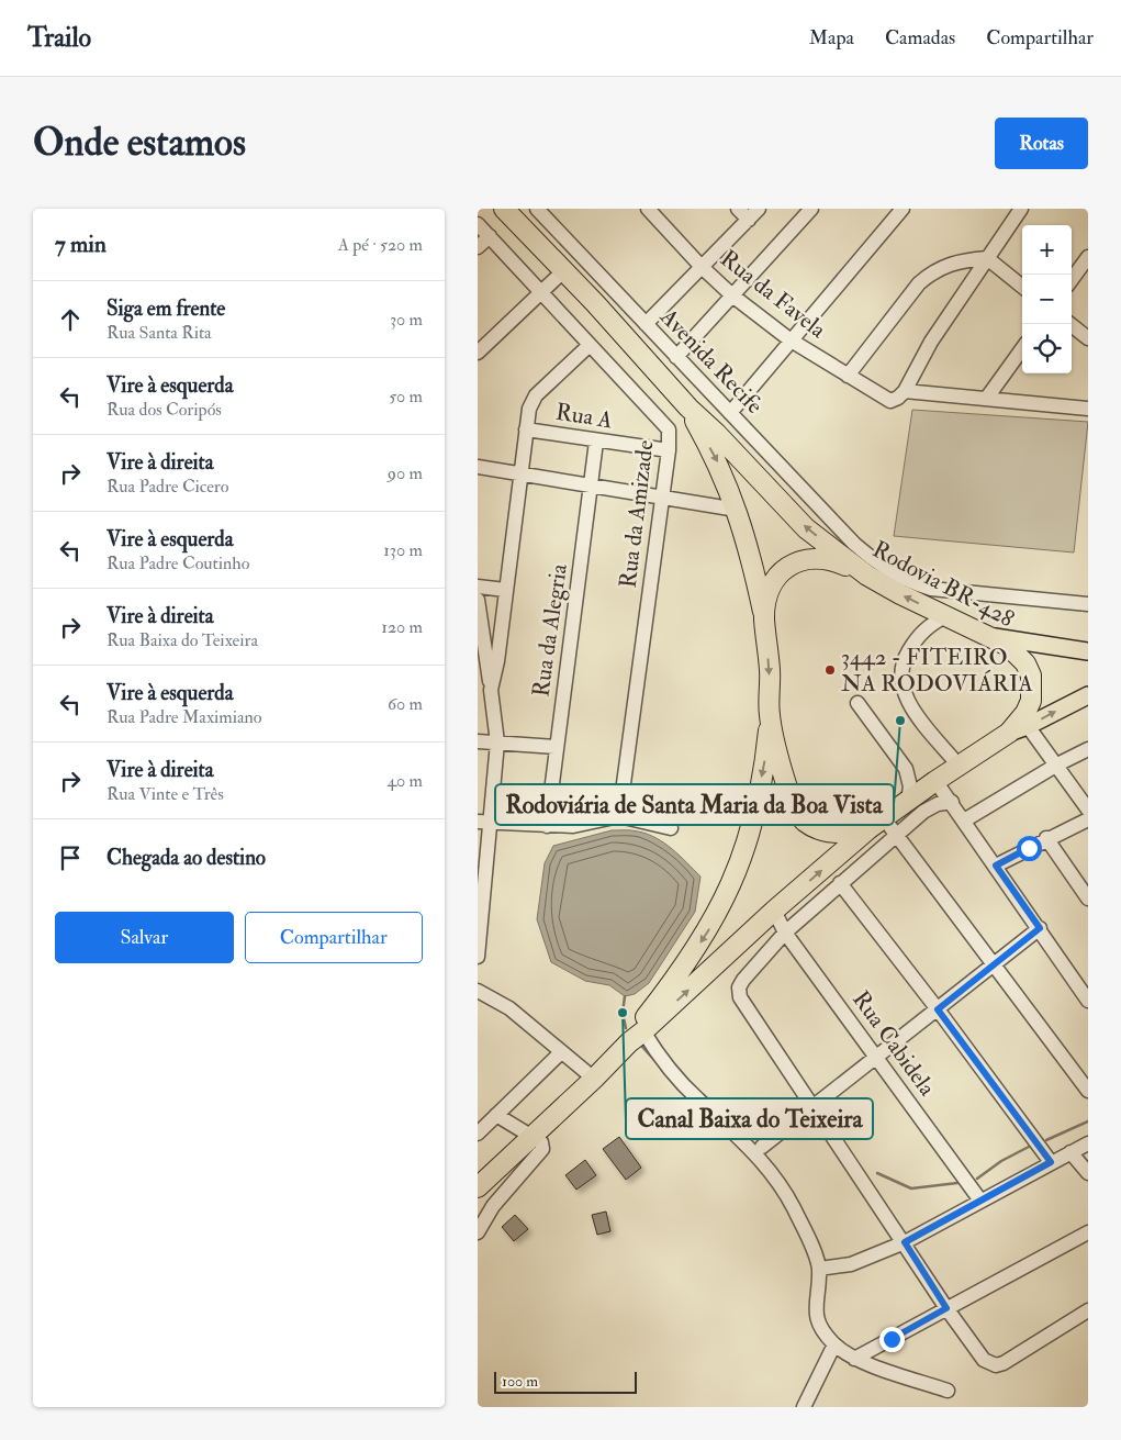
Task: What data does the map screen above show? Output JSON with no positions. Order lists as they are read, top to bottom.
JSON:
{
  "streets": {
    "highway": ["Rodovia BR-428"],
    "street": [
      "Rua da Favela",
      "Avenida Recife",
      "Rua A",
      "Rua da Amizade",
      "Rua da Alegria",
      "Rua Cabidela"
    ]
  },
  "crossings": [
    ["Rua A", "Rua da Amizade"],
    ["Rua A", "Rua da Alegria"],
    ["Rodovia BR-428", "Rua Cabidela"]
  ],
  "places": ["3442 - FITEIRO NA RODOVIÁRIA", "Rodoviária de Santa Maria da Boa Vista", "Canal Baixa do Teixeira"],
  "scale_bar": "100 m",
  "page": {
    "header": "Trailo",
    "nav": ["Mapa", "Camadas", "Compartilhar"],
    "buttons": [
      "Rotas",
      ["Salvar", "Compartilhar"]
    ],
    "title": "Onde estamos",
    "heading": ["7 min", "A pé · 520 m"],
    "map_buttons": ["+", "−"],
    "list": [
      ["Siga em frente", "Rua Santa Rita", "30 m"],
      ["Vire à esquerda", "Rua dos Coripós", "50 m"],
      ["Vire à direita", "Rua Padre Cicero", "90 m"],
      ["Vire à esquerda", "Rua Padre Coutinho", "130 m"],
      ["Vire à direita", "Rua Baixa do Teixeira", "120 m"],
      ["Vire à esquerda", "Rua Padre Maximiano", "60 m"],
      ["Vire à direita", "Rua Vinte e Três", "40 m"],
      "Chegada ao destino"
    ],
    "scale": "100 m"
  }
}
